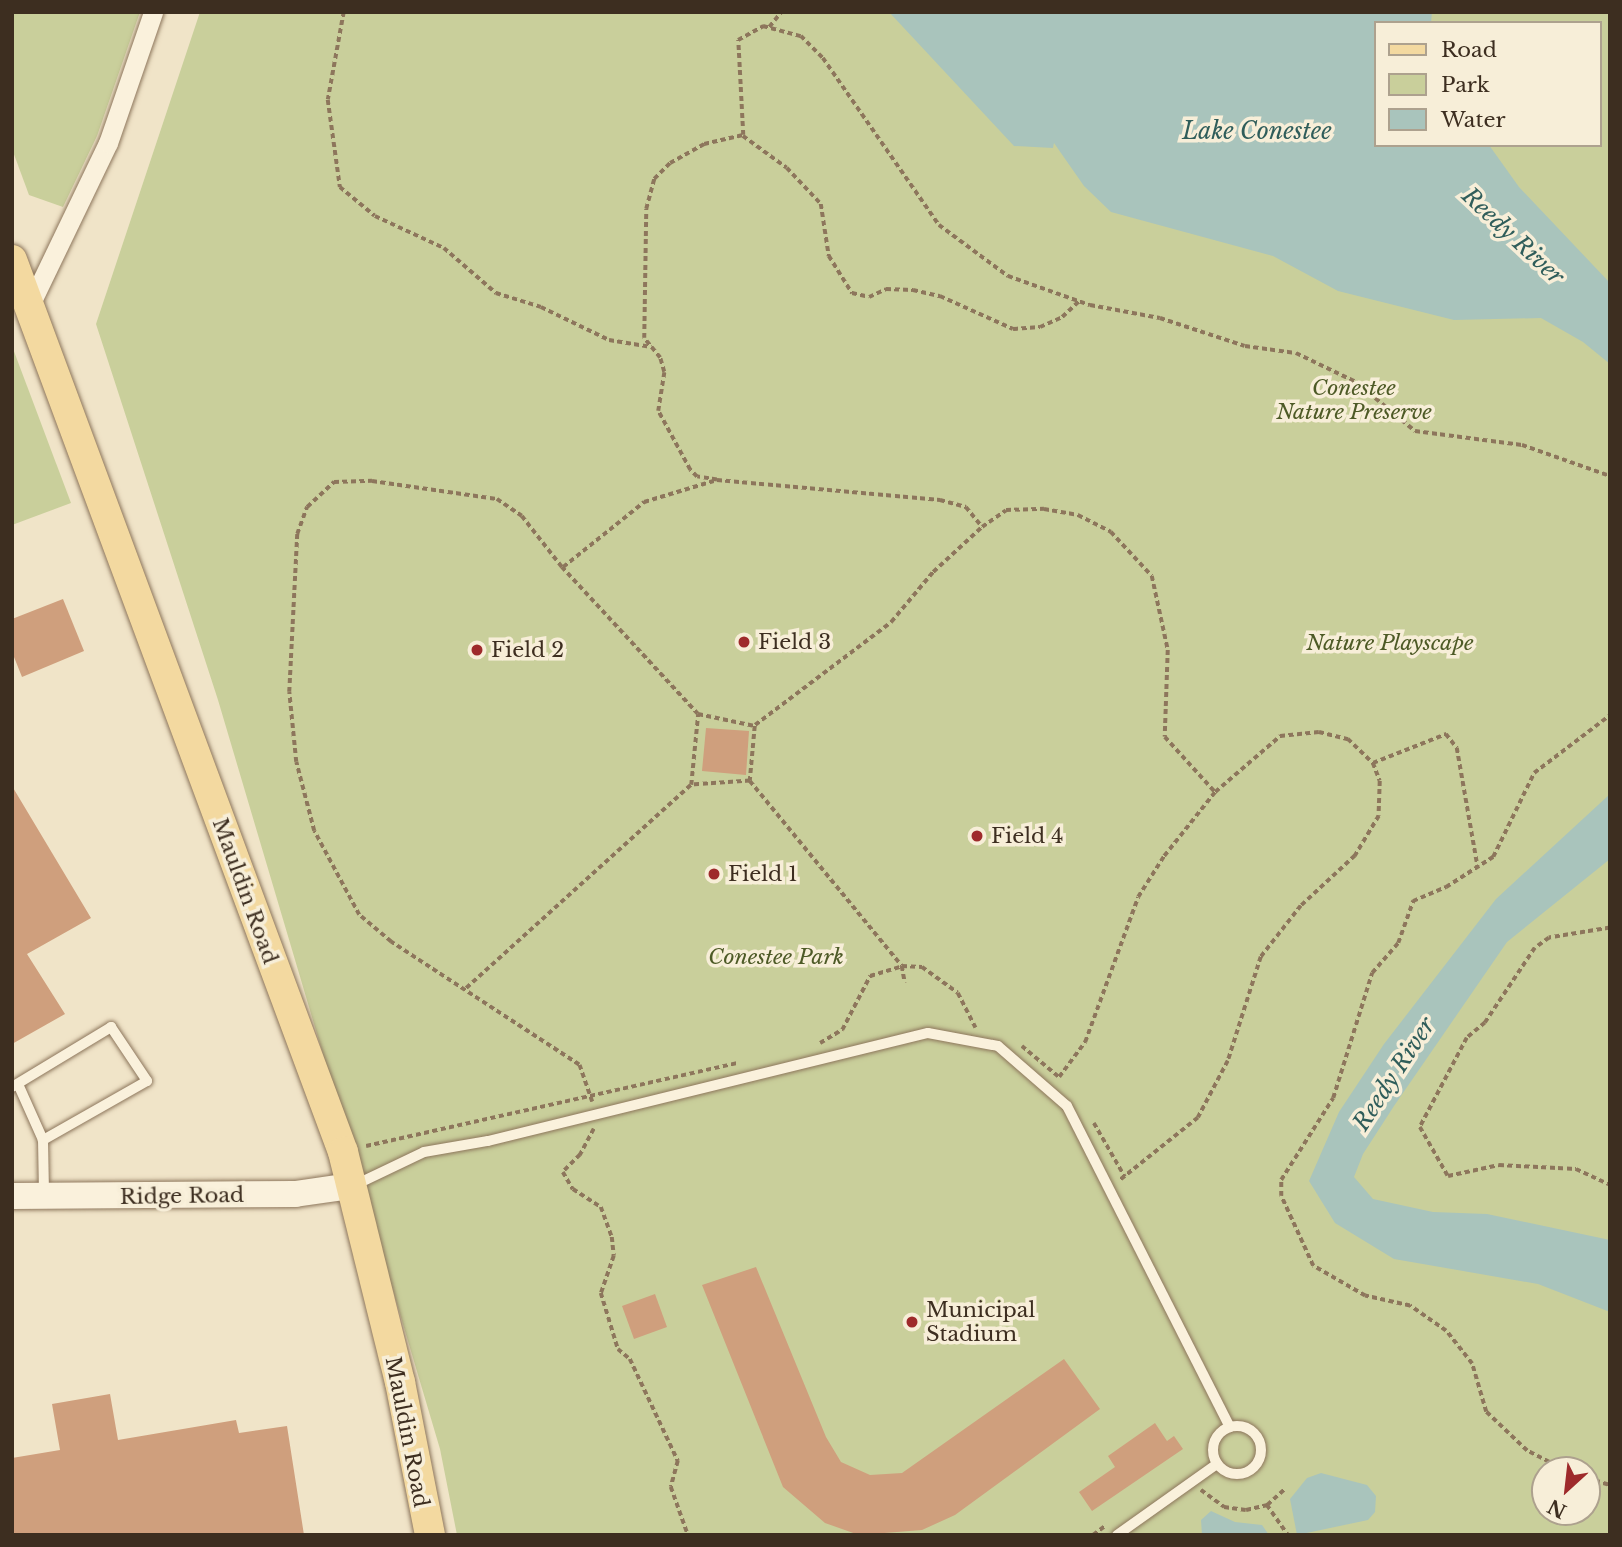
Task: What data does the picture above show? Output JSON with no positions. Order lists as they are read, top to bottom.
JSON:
{
  "streets": {
    "main road": ["Mauldin Road"],
    "street": ["Ridge Road"]
  },
  "crossings": [
    ["Mauldin Road", "Ridge Road"]
  ],
  "water": ["Lake Conestee", "Reedy River"],
  "parks": ["Conestee Nature Preserve", "Nature Playscape", "Conestee Park"],
  "places": [
    "Field 3",
    "Field 2",
    "Field 4",
    "Field 1",
    "Municipal Stadium"
  ],
  "legend": ["Road", "Park", "Water"],
  "north": "bottom left"
}
